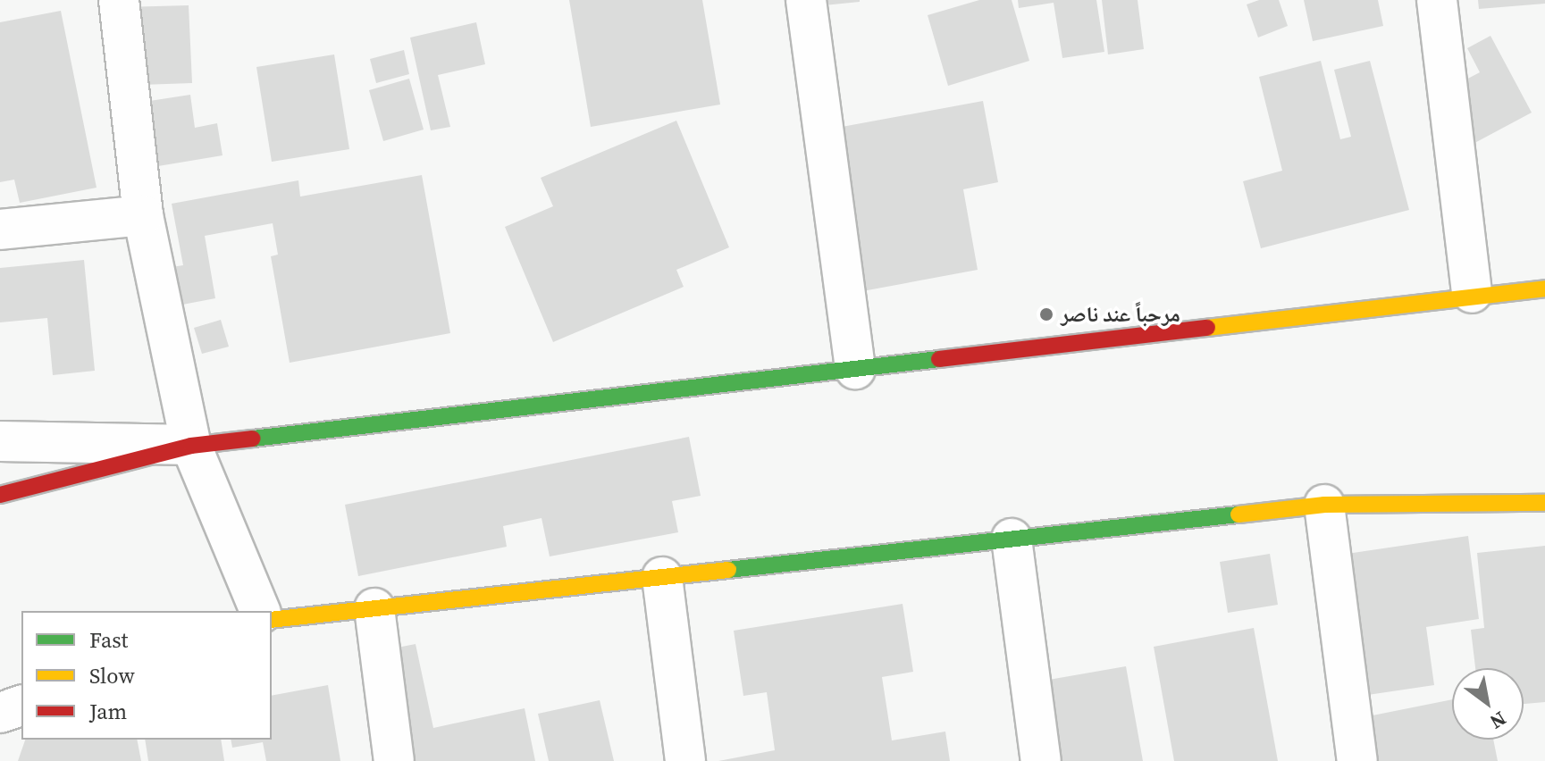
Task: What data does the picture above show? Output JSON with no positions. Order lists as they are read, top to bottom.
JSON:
{
  "places": ["مرحباً عند ناصر"],
  "legend": ["Fast", "Slow", "Jam"],
  "north": "bottom right"
}
